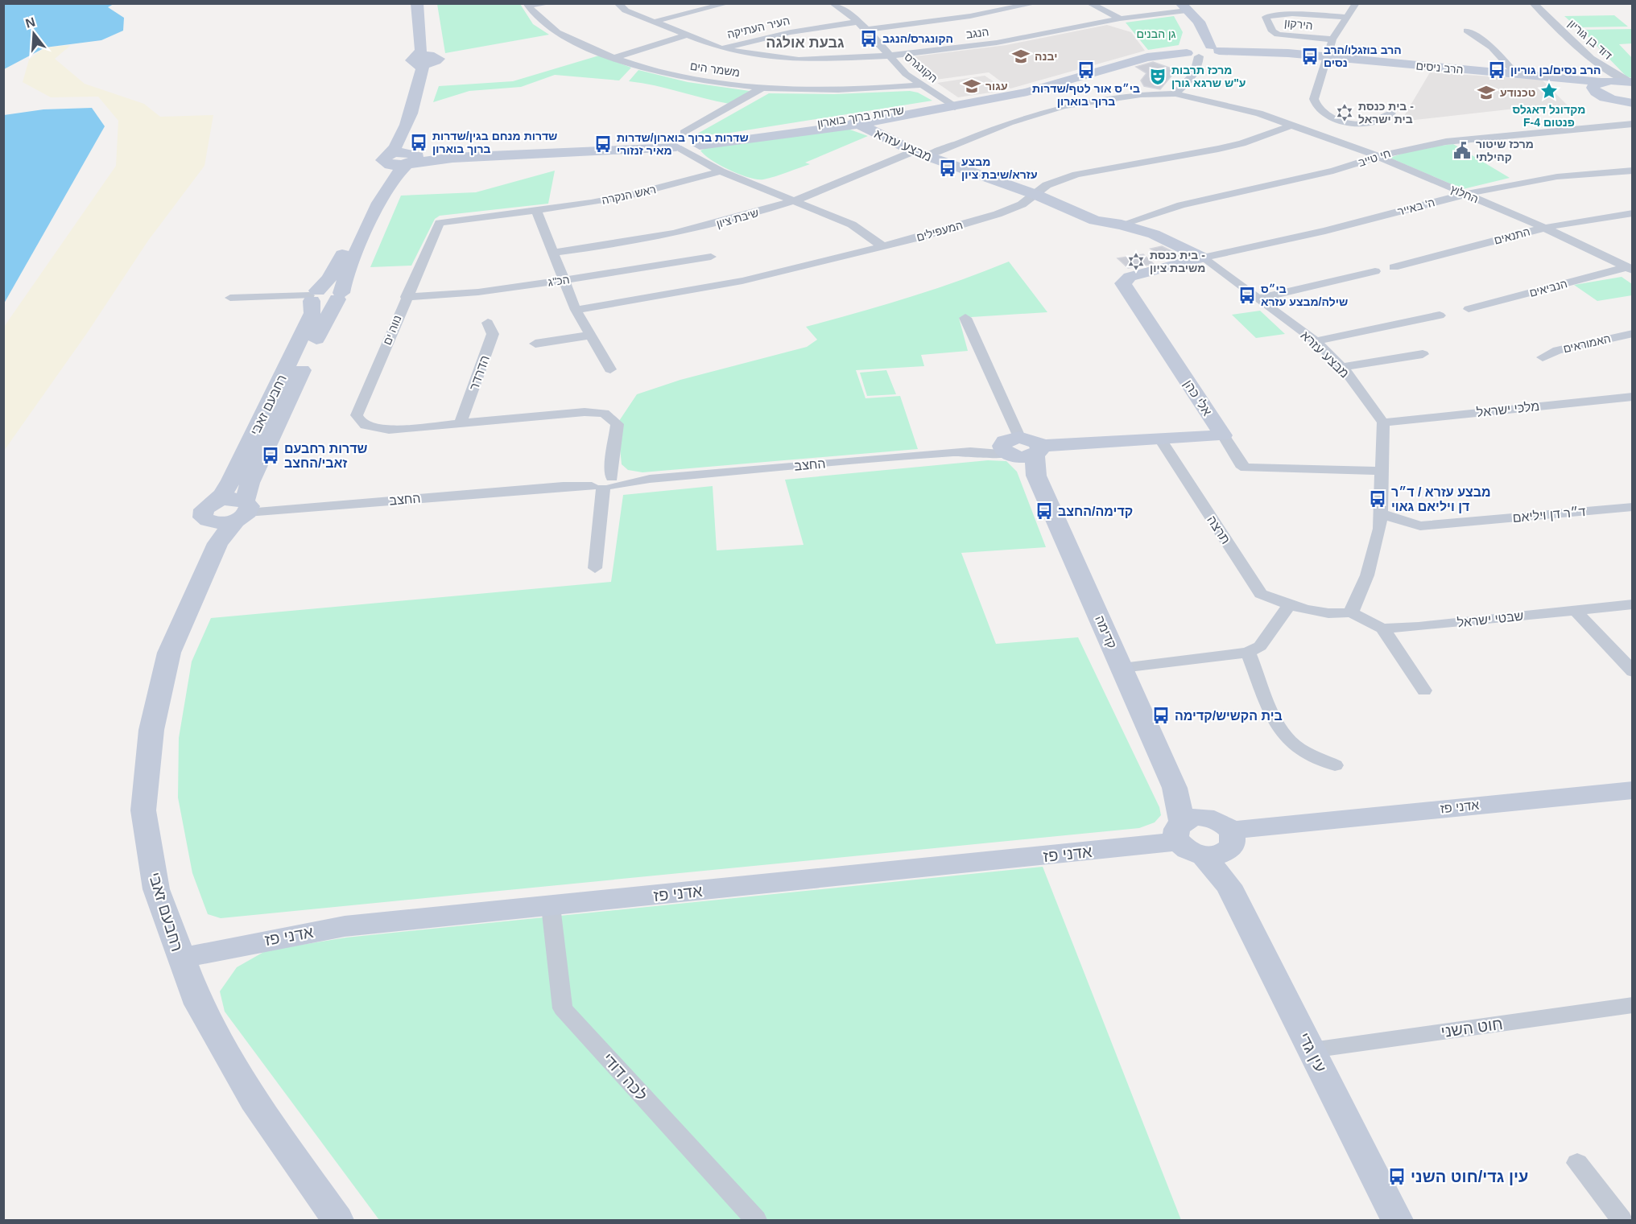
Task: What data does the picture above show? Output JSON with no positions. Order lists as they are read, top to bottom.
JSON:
{
  "streets": {
    "street": [
      "הירקון",
      "העיר העתיקה",
      "הנגב",
      "דוד בן גוריון",
      "הקונגרס",
      "הרב ניסים",
      "משמר הים",
      "שדרות ברוך בוארון",
      "מבצע עזרא",
      "חי טייב",
      "החלוץ",
      "ראש הנקרה",
      "ה' באייר",
      "שיבת ציון",
      "המעפילים",
      "התנאים",
      "הכ\"ג",
      "הנביאים",
      "נווה ים",
      "האמוראים",
      "הדרדר",
      "אלי כהן",
      "רחבעם זאבי",
      "מלכי ישראל",
      "החצב",
      "ד״ר דן ויליאם",
      "תרצה",
      "שבטי ישראל",
      "קדימה",
      "אדני פז",
      "חוט השני",
      "עין גדי",
      "לכה דודי"
    ]
  },
  "crossings": [
    ["העיר העתיקה", "הנגב"],
    ["העיר העתיקה", "הקונגרס"],
    ["הנגב", "הקונגרס"],
    ["דוד בן גוריון", "הרב ניסים"],
    ["הקונגרס", "משמר הים"],
    ["הקונגרס", "שדרות ברוך בוארון"],
    ["הרב ניסים", "שדרות ברוך בוארון"],
    ["שדרות ברוך בוארון", "מבצע עזרא"],
    ["שדרות ברוך בוארון", "רחבעם זאבי"],
    ["מבצע עזרא", "חי טייב"],
    ["מבצע עזרא", "ה' באייר"],
    ["מבצע עזרא", "שיבת ציון"],
    ["מבצע עזרא", "המעפילים"],
    ["מבצע עזרא", "אלי כהן"],
    ["מבצע עזרא", "מלכי ישראל"],
    ["חי טייב", "החלוץ"],
    ["החלוץ", "ה' באייר"],
    ["החלוץ", "שיבת ציון"],
    ["החלוץ", "המעפילים"],
    ["החלוץ", "התנאים"],
    ["החלוץ", "הנביאים"],
    ["ראש הנקרה", "נווה ים"],
    ["ה' באייר", "אלי כהן"],
    ["שיבת ציון", "המעפילים"],
    ["הכ\"ג", "נווה ים"],
    ["נווה ים", "הדרדר"],
    ["רחבעם זאבי", "החצב"],
    ["רחבעם זאבי", "אדני פז"],
    ["החצב", "קדימה"],
    ["קדימה", "אדני פז"],
    ["אדני פז", "עין גדי"],
    ["אדני פז", "לכה דודי"],
    ["חוט השני", "עין גדי"]
  ],
  "districts": ["גבעת אולגה"],
  "parks": ["גן הבנים"],
  "places": {
    "bus stop": [
      "הקונגרס/הנגב",
      "הרב בוזגלו/הרב נסים",
      "בי״ס אור לטף/שדרות ברוך בוארון",
      "הרב נסים/בן גוריון",
      "שדרות מנחם בגין/שדרות ברוך בוארון",
      "שדרות ברוך בוארון/שדרות מאיר זנזורי",
      "מבצע עזרא/שיבת ציון",
      "בי״ס שילה/מבצע עזרא",
      "שדרות רחבעם זאבי/החצב",
      "מבצע עזרא / ד״ר דן ויליאם גאוי",
      "קדימה/החצב",
      "בית הקשיש/קדימה",
      "עין גדי/חוט השני"
    ],
    "school or university": ["יבנה", "עגור", "טכנודע"],
    "theatre": ["מרכז תרבות ע\"ש שרגא גורן"],
    "place": ["מקדונל דאגלס F-4 פנטום"],
    "synagogue": ["בית כנסת - בית ישראל", "בית כנסת - משיבת ציון"],
    "public building": ["מרכז שיטור קהילתי"]
  },
  "north": "top"
}
